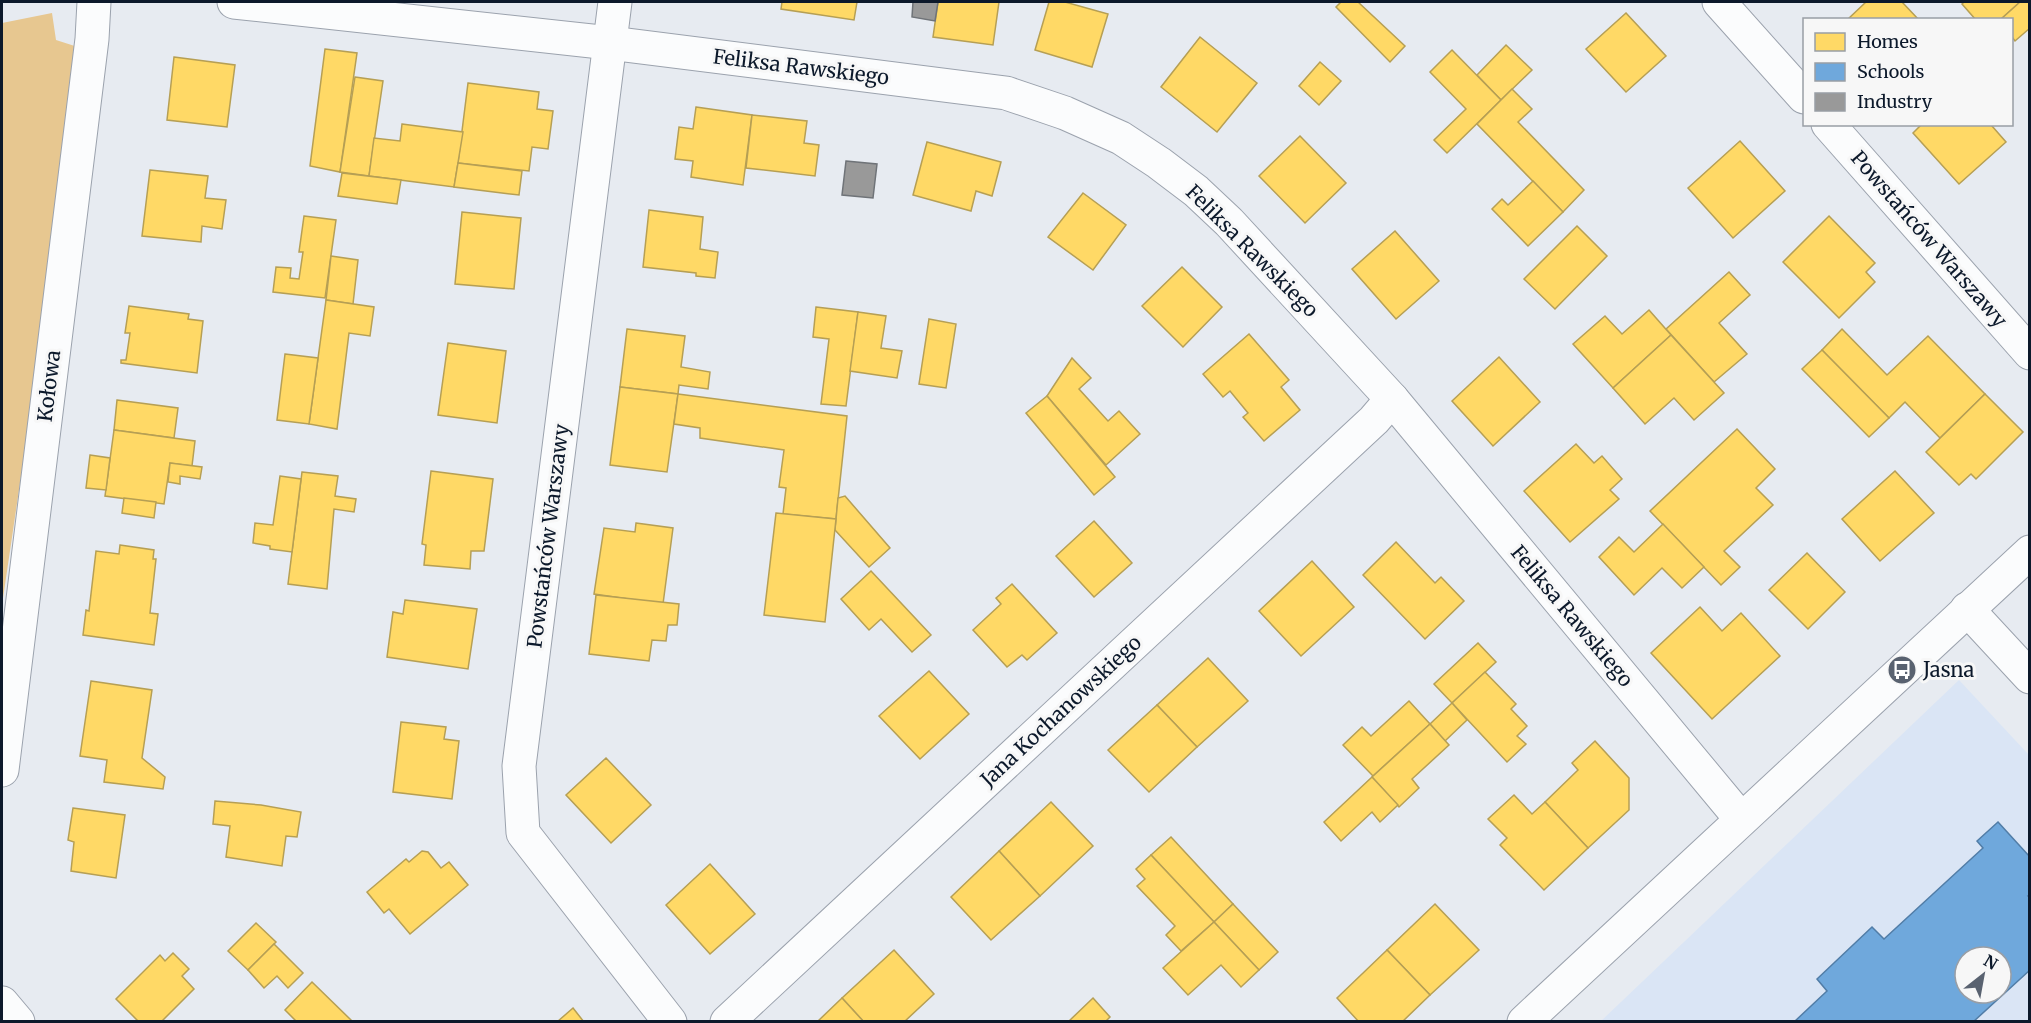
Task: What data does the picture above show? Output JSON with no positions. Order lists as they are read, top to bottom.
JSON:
{
  "streets": {
    "street": [
      "Feliksa Rawskiego",
      "Powstańców Warszawy",
      "Kołowa",
      "Jana Kochanowskiego"
    ]
  },
  "crossings": [
    ["Feliksa Rawskiego", "Powstańców Warszawy"],
    ["Feliksa Rawskiego", "Jana Kochanowskiego"]
  ],
  "places": {
    "bus stop": ["Jasna"]
  },
  "legend": ["Homes", "Schools", "Industry"],
  "north": "top right"
}
